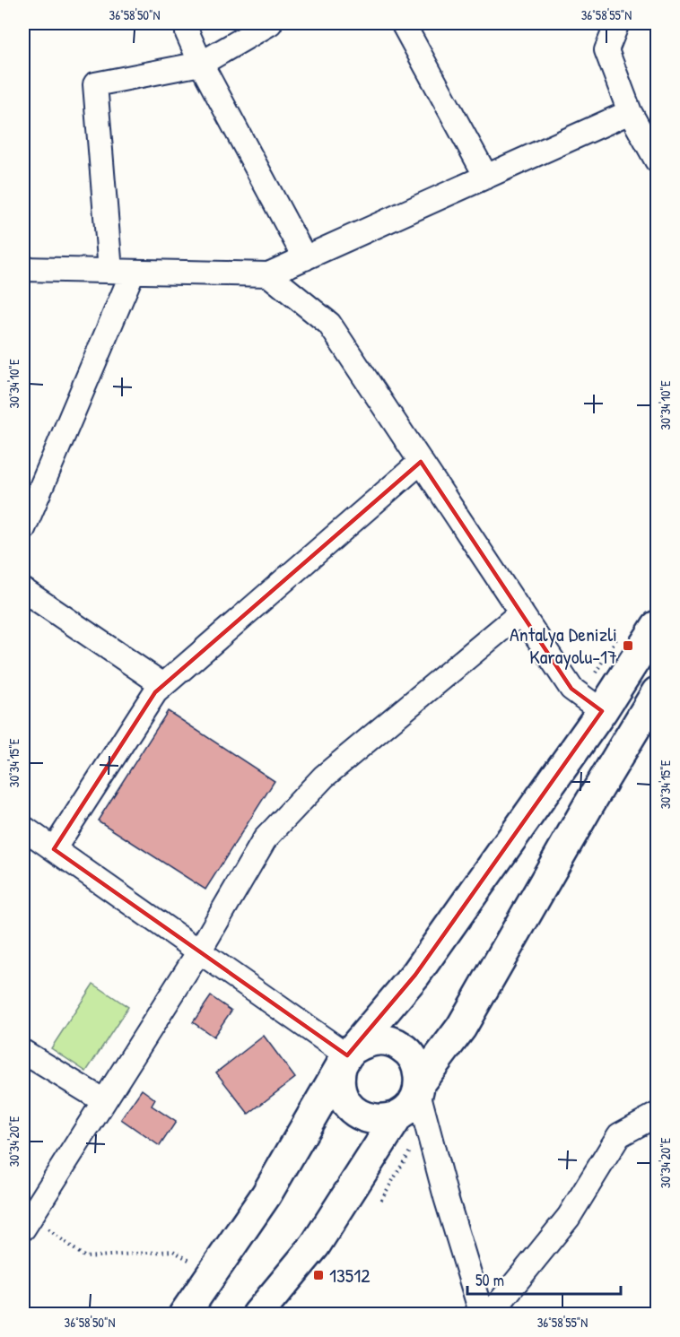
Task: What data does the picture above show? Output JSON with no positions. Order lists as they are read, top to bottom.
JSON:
{
  "places": {
    "transit": ["Antalya Denizli Karayolu-17", "13512"]
  },
  "scale_bar": "50 m",
  "coordinates": [
    "36°58'50\"N",
    "36°58'55\"N",
    "30°34'10\"E",
    "30°34'15\"E",
    "30°34'20\"E"
  ]
}
